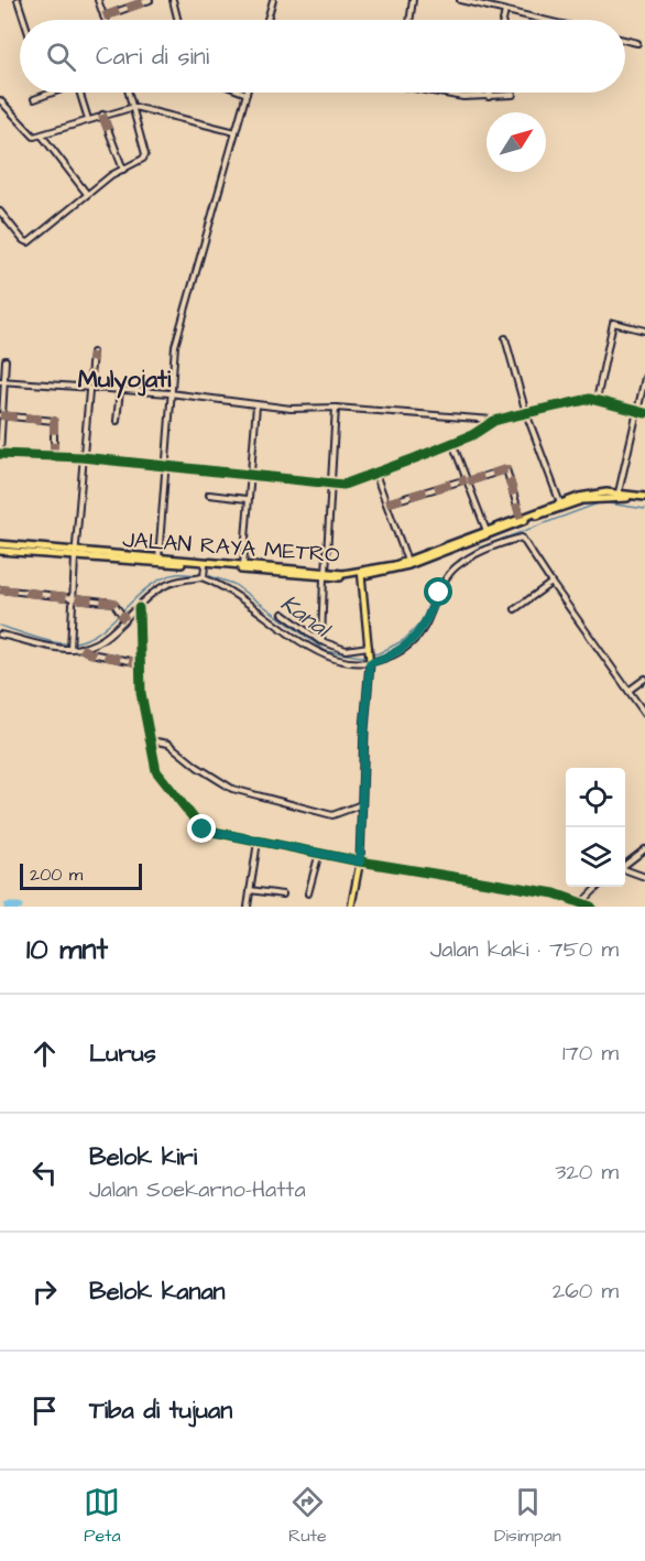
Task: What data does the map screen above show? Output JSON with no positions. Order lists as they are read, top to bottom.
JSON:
{
  "streets": {
    "highway": ["JALAN RAYA METRO"]
  },
  "districts": ["Mulyojati"],
  "water": ["Kanal"],
  "scale_bar": "200 m",
  "north": "top right",
  "page": {
    "search": "Cari di sini",
    "scale": "200 m",
    "heading": ["10 mnt", "Jalan kaki · 750 m"],
    "list": [
      ["Lurus", "170 m"],
      ["Belok kiri", "Jalan Soekarno-Hatta", "320 m"],
      ["Belok kanan", "260 m"],
      "Tiba di tujuan"
    ],
    "nav": ["Peta", "Rute", "Disimpan"]
  }
}
